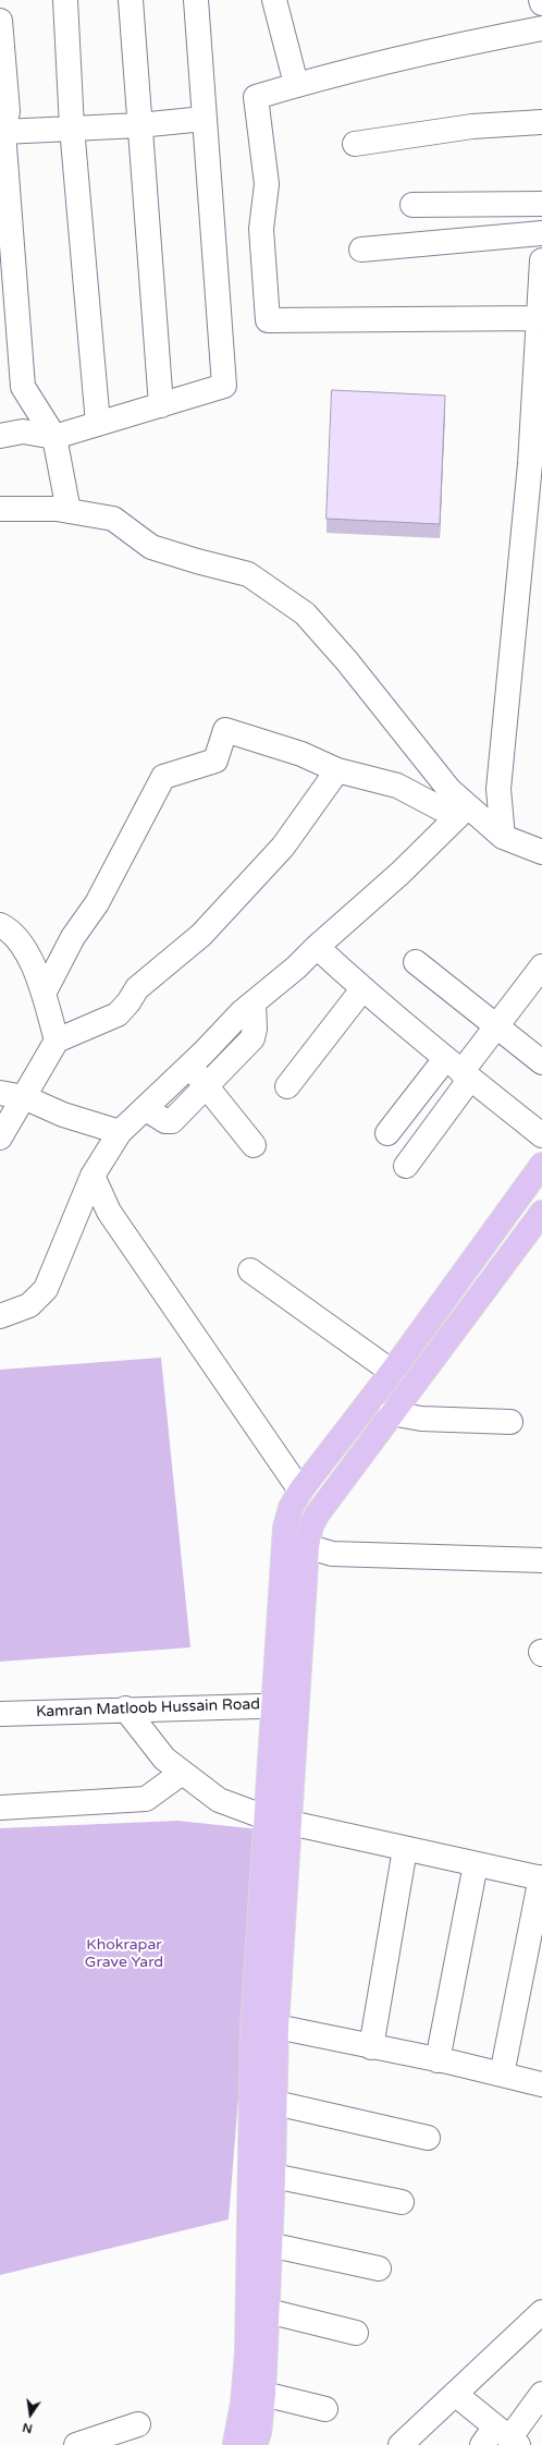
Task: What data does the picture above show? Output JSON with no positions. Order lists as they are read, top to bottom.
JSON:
{
  "streets": {
    "street": ["Kamran Matloob Hussain Road"]
  },
  "parks": ["Khokrapar Grave Yard"],
  "north": "bottom"
}
